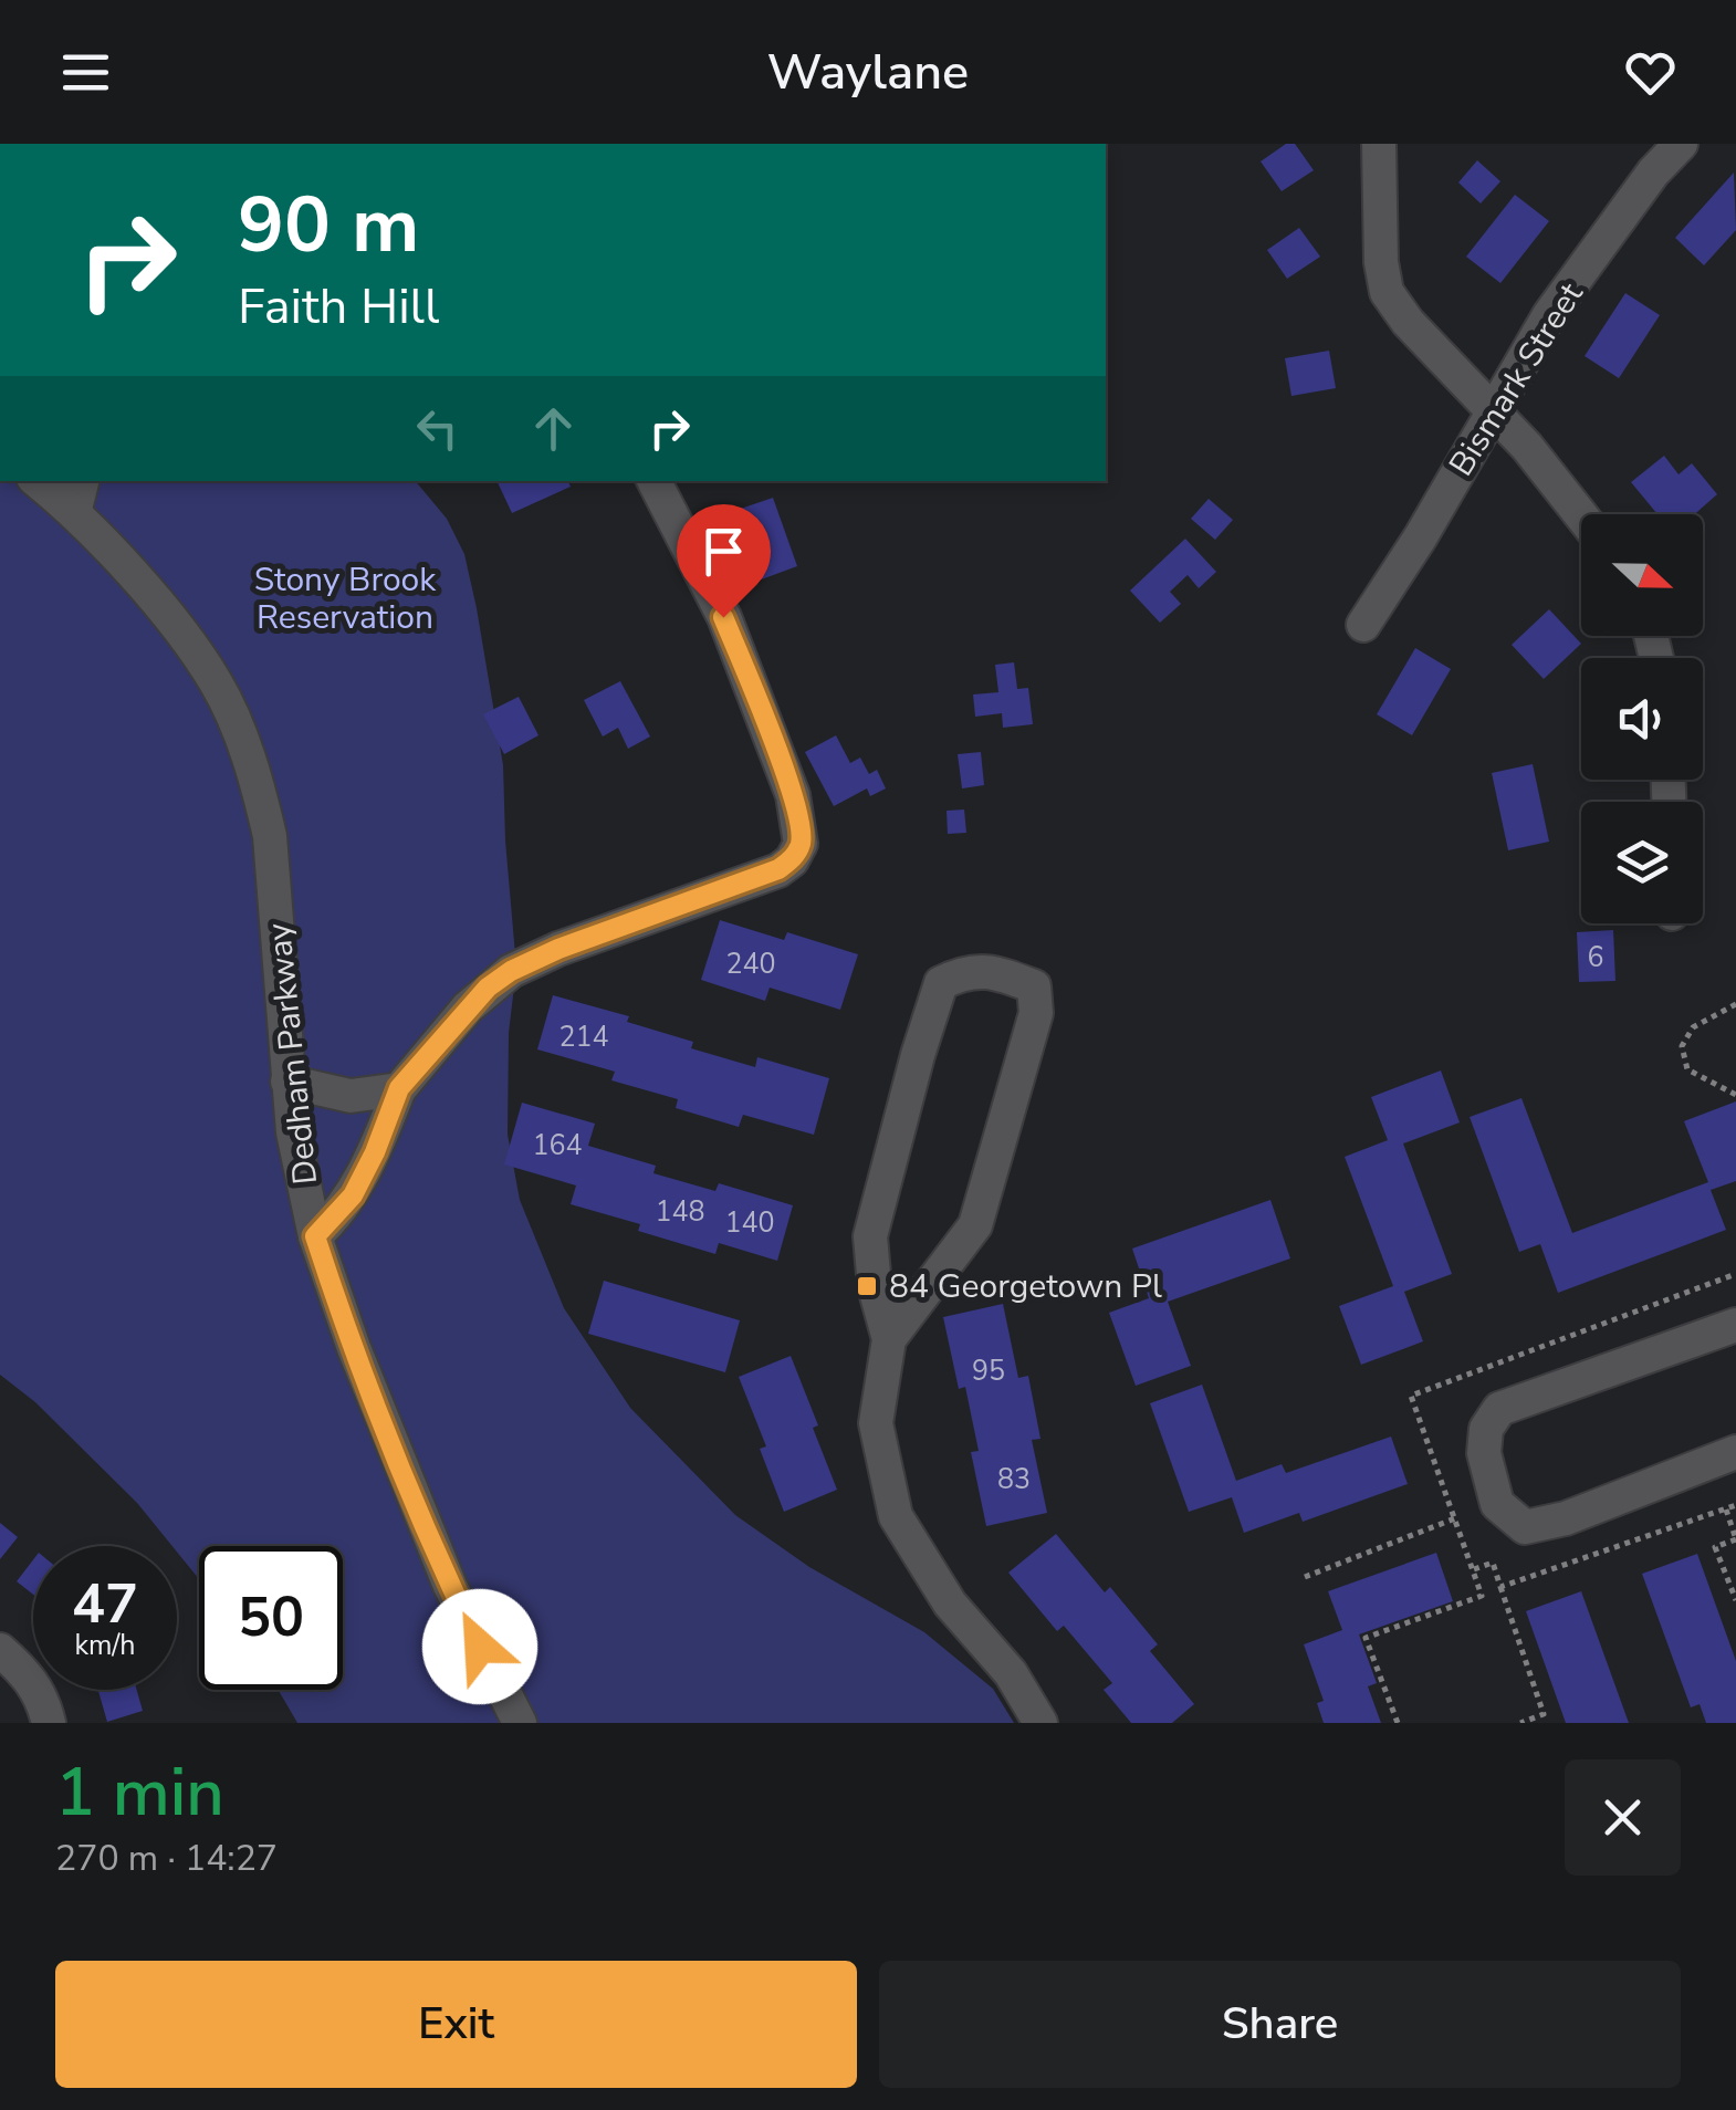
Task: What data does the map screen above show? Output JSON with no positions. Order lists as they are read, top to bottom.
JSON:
{
  "streets": {
    "street": ["Bismark Street", "Dedham Parkway"]
  },
  "parks": ["Stony Brook Reservation"],
  "places": {
    "transit": ["84 Georgetown Pl"]
  },
  "house_numbers": [
    "6",
    "240",
    "214",
    "164",
    "148",
    "140",
    "95",
    "83"
  ],
  "north": "right",
  "page": {
    "header": "Waylane",
    "turn": ["90 m", "Faith Hill"],
    "speed": "47 km/h",
    "limit": "50",
    "heading": ["1 min", "270 m · 14:27"],
    "buttons": ["Exit", "Share"]
  }
}
